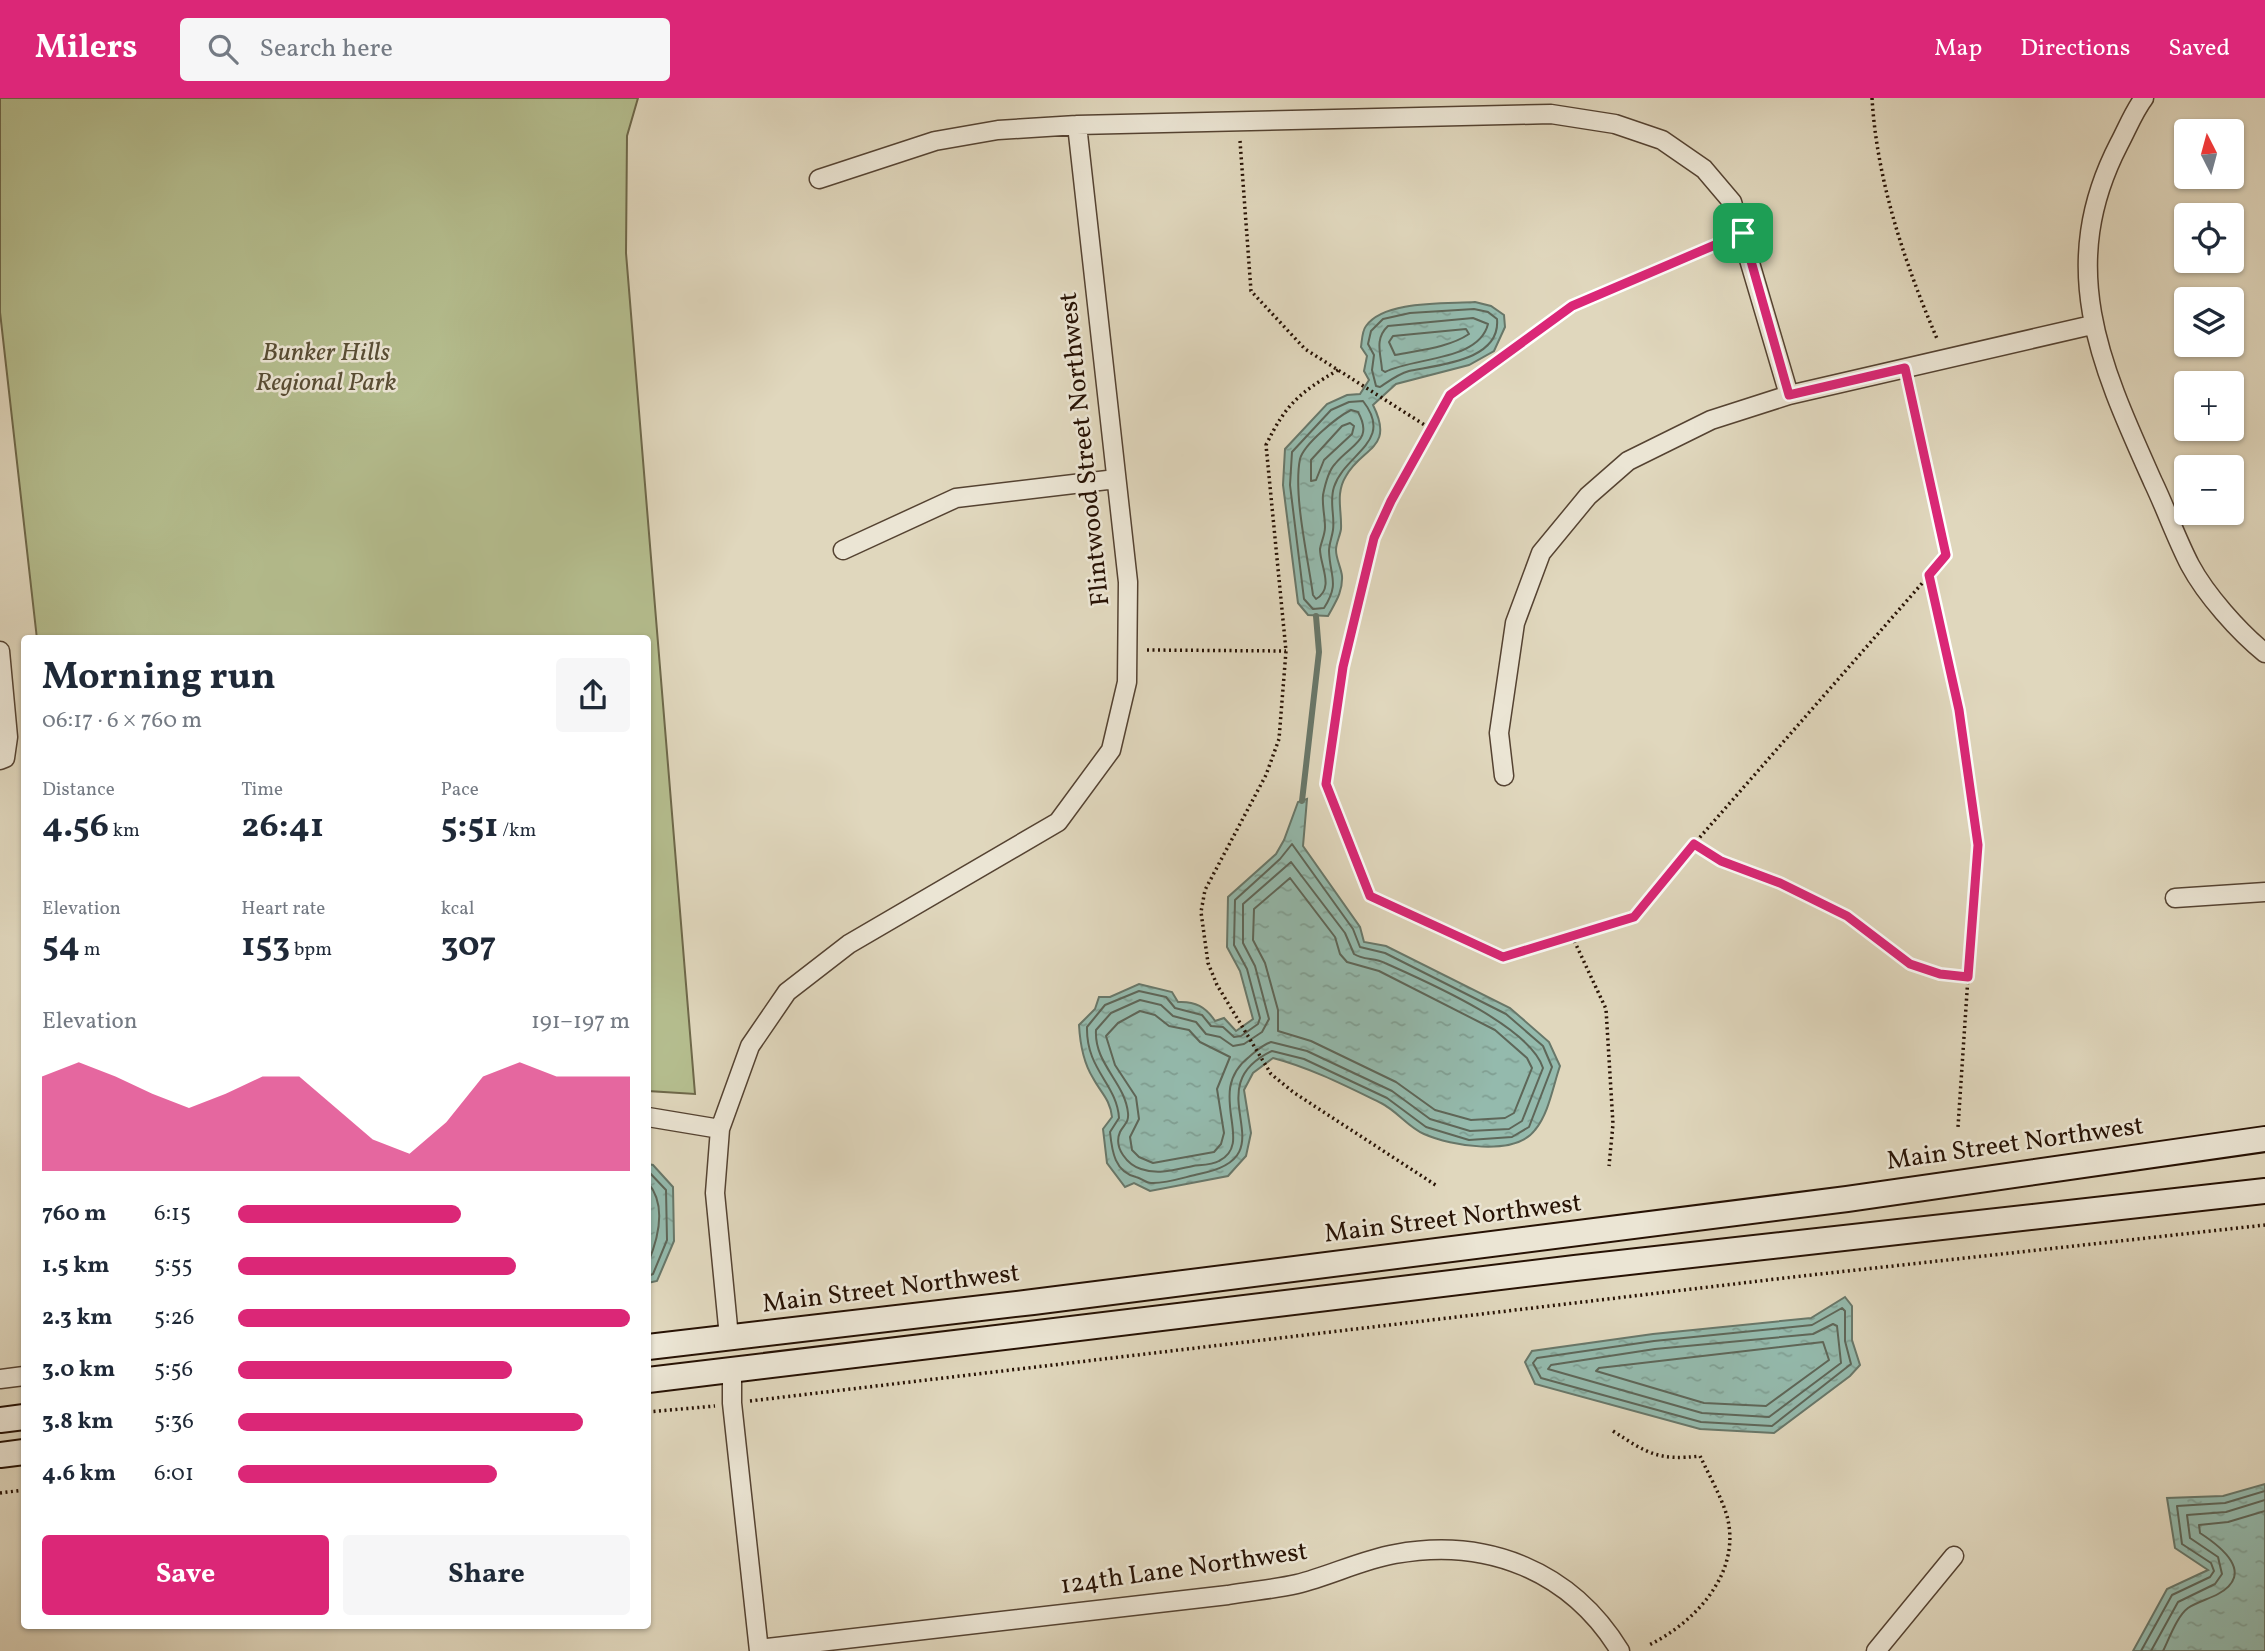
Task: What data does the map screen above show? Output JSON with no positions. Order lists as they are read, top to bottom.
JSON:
{
  "streets": {
    "main road": ["Main Street Northwest"],
    "street": ["Flintwood Street Northwest", "124th Lane Northwest"]
  },
  "crossings": [
    ["Flintwood Street Northwest", "Main Street Northwest"]
  ],
  "parks": ["Bunker Hills Regional Park"],
  "north": "top",
  "page": {
    "header": "Milers",
    "search": "Search here",
    "nav": ["Map", "Directions", "Saved"],
    "map_buttons": ["+", "−"],
    "heading": ["Morning run", "06:17 · 6 × 760 m"],
    "stats": [
      ["Distance", "4.56 km"],
      ["Time", "26:41"],
      ["Pace", "5:51 /km"],
      ["Elevation", "54 m"],
      ["Heart rate", "153 bpm"],
      ["kcal", "307"]
    ],
    "chart": ["Elevation", "191–197 m"],
    "list": [
      {
        "name": "760 m",
        "note": "6:15"
      },
      {
        "name": "1.5 km",
        "note": "5:55"
      },
      {
        "name": "2.3 km",
        "note": "5:26"
      },
      {
        "name": "3.0 km",
        "note": "5:56"
      },
      {
        "name": "3.8 km",
        "note": "5:36"
      },
      {
        "name": "4.6 km",
        "note": "6:01"
      }
    ],
    "buttons": ["Save", "Share"]
  }
}
